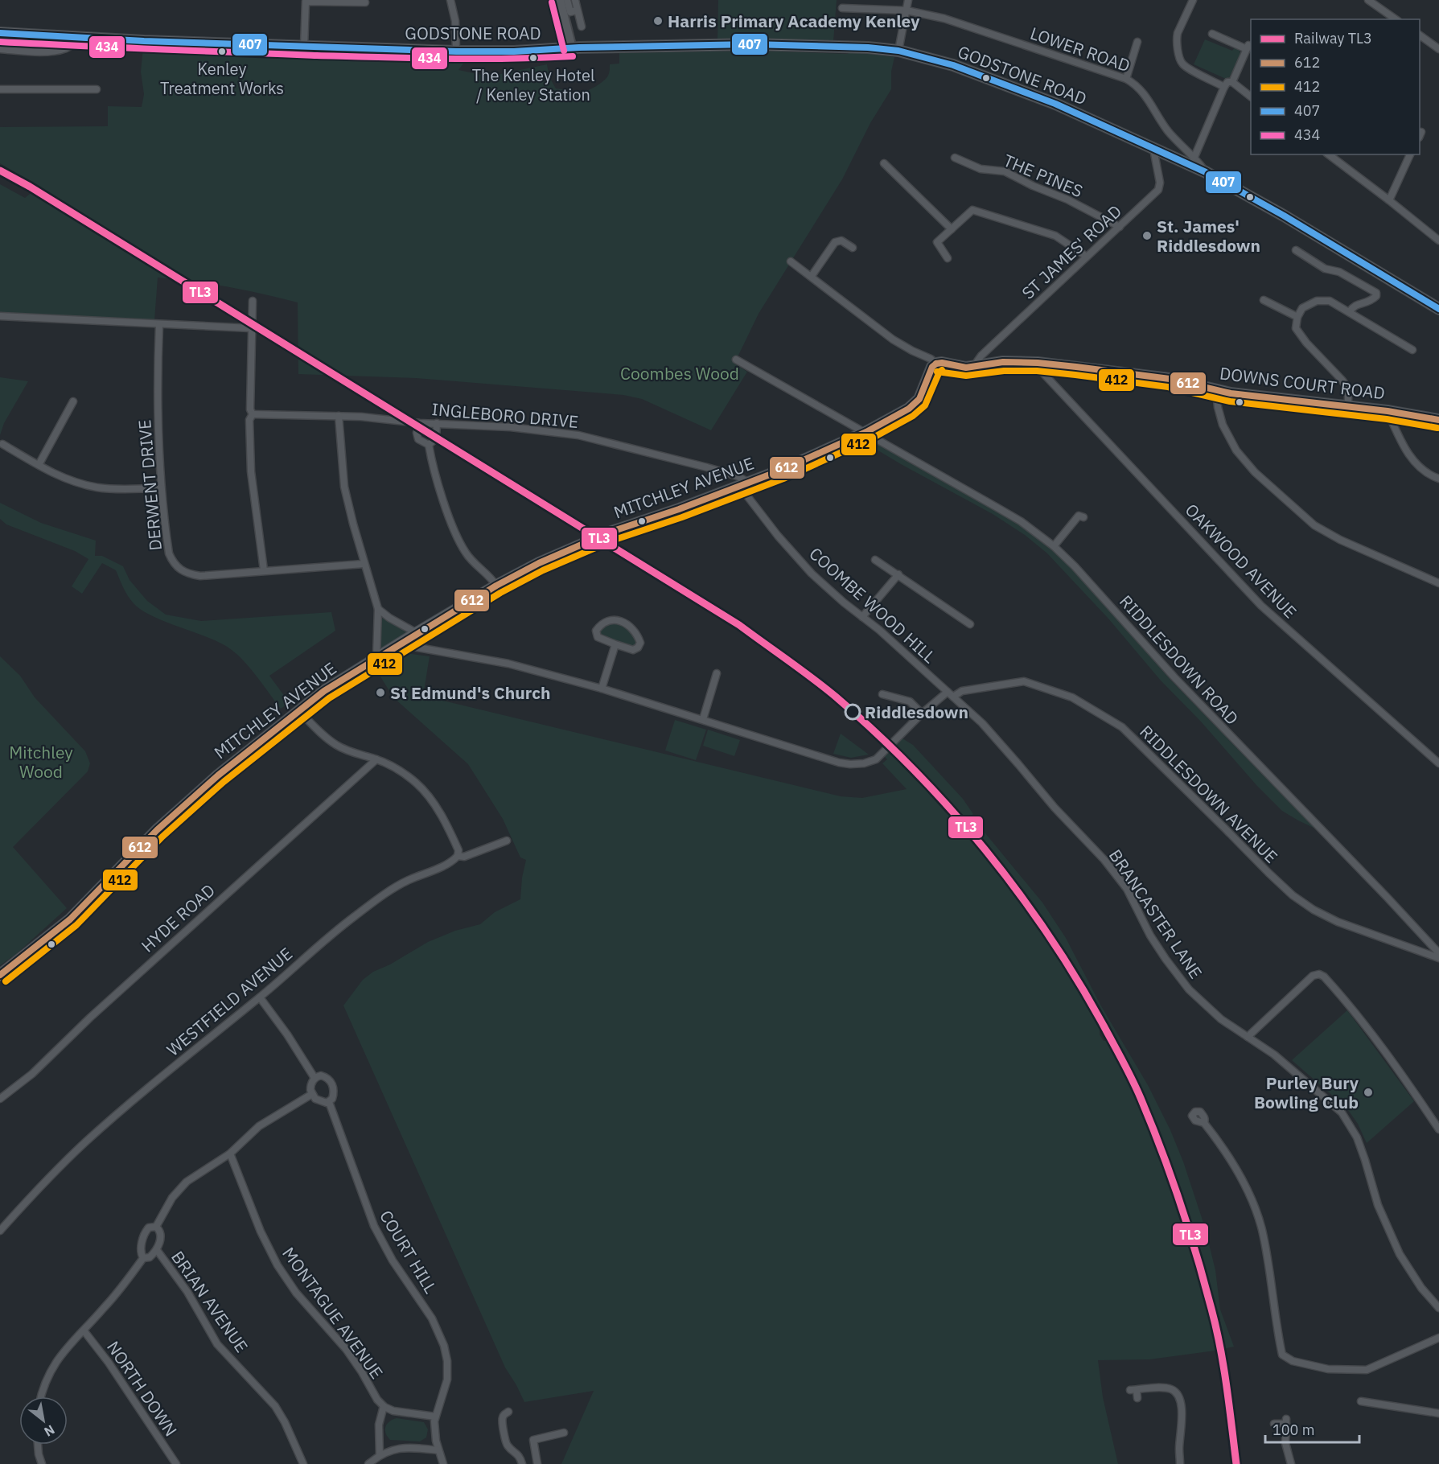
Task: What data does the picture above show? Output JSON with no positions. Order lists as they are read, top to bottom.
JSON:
{
  "streets": {
    "highway": ["GODSTONE ROAD"],
    "main road": ["DOWNS COURT ROAD", "MITCHLEY AVENUE"],
    "street": [
      "LOWER ROAD",
      "THE PINES",
      "ST JAMES' ROAD",
      "INGLEBORO DRIVE",
      "DERWENT DRIVE",
      "OAKWOOD AVENUE",
      "COOMBE WOOD HILL",
      "RIDDLESDOWN ROAD",
      "RIDDLESDOWN AVENUE",
      "BRANCASTER LANE",
      "HYDE ROAD",
      "WESTFIELD AVENUE",
      "COURT HILL",
      "BRIAN AVENUE",
      "MONTAGUE AVENUE",
      "NORTH DOWN"
    ]
  },
  "crossings": [
    ["GODSTONE ROAD", "LOWER ROAD"],
    ["GODSTONE ROAD", "ST JAMES' ROAD"],
    ["THE PINES", "ST JAMES' ROAD"],
    ["ST JAMES' ROAD", "DOWNS COURT ROAD"],
    ["DOWNS COURT ROAD", "MITCHLEY AVENUE"],
    ["DOWNS COURT ROAD", "OAKWOOD AVENUE"],
    ["INGLEBORO DRIVE", "MITCHLEY AVENUE"],
    ["INGLEBORO DRIVE", "COOMBE WOOD HILL"],
    ["MITCHLEY AVENUE", "COOMBE WOOD HILL"],
    ["MITCHLEY AVENUE", "RIDDLESDOWN ROAD"],
    ["COOMBE WOOD HILL", "RIDDLESDOWN AVENUE"],
    ["COOMBE WOOD HILL", "BRANCASTER LANE"],
    ["RIDDLESDOWN AVENUE", "BRANCASTER LANE"],
    ["WESTFIELD AVENUE", "COURT HILL"],
    ["COURT HILL", "BRIAN AVENUE"],
    ["BRIAN AVENUE", "MONTAGUE AVENUE"],
    ["BRIAN AVENUE", "NORTH DOWN"]
  ],
  "parks": ["Coombes Wood", "Mitchley Wood"],
  "places": [
    "Harris Primary Academy Kenley",
    "Kenley Treatment Works",
    "The Kenley Hotel / Kenley Station",
    "St. James' Riddlesdown",
    "St Edmund's Church",
    "Riddlesdown",
    "Purley Bury Bowling Club"
  ],
  "lines": [
    "transit line 434",
    "transit line 407",
    "rail line TL3",
    "transit line 612",
    "transit line 412"
  ],
  "legend": [
    "Railway TL3",
    "612",
    "412",
    "407",
    "434"
  ],
  "scale_bar": "100 m",
  "north": "bottom right"
}
